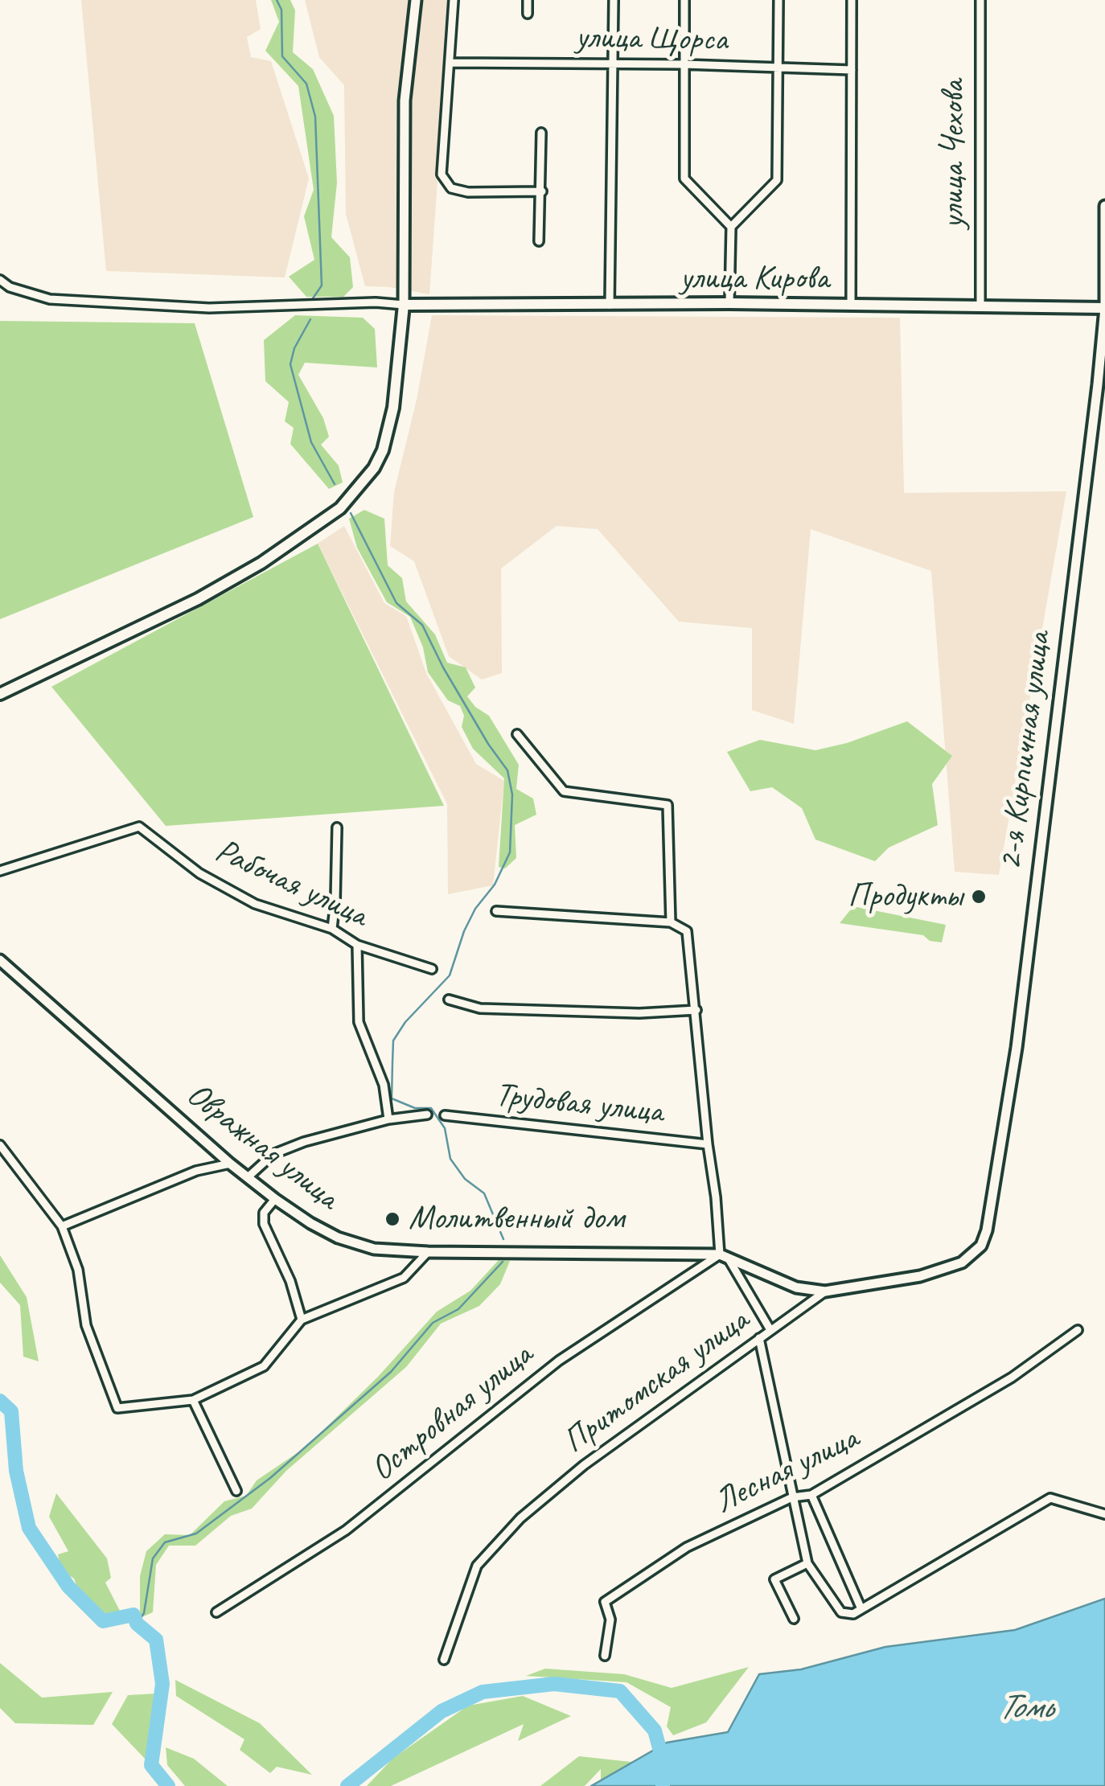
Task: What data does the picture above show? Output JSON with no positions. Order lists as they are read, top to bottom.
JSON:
{
  "streets": {
    "main road": ["улица Кирова"],
    "street": [
      "улица Щорса",
      "улица Чехова",
      "2-я Кирпичная улица",
      "Рабочая улица",
      "Трудовая улица",
      "Овражная улица",
      "Притомская улица",
      "Островная улица",
      "Лесная улица"
    ]
  },
  "crossings": [
    ["улица Чехова", "улица Кирова"],
    ["улица Кирова", "2-я Кирпичная улица"],
    ["2-я Кирпичная улица", "Притомская улица"],
    ["Овражная улица", "Притомская улица"],
    ["Овражная улица", "Островная улица"]
  ],
  "water": ["Томь"],
  "places": ["Продукты", "Молитвенный дом"]
}
